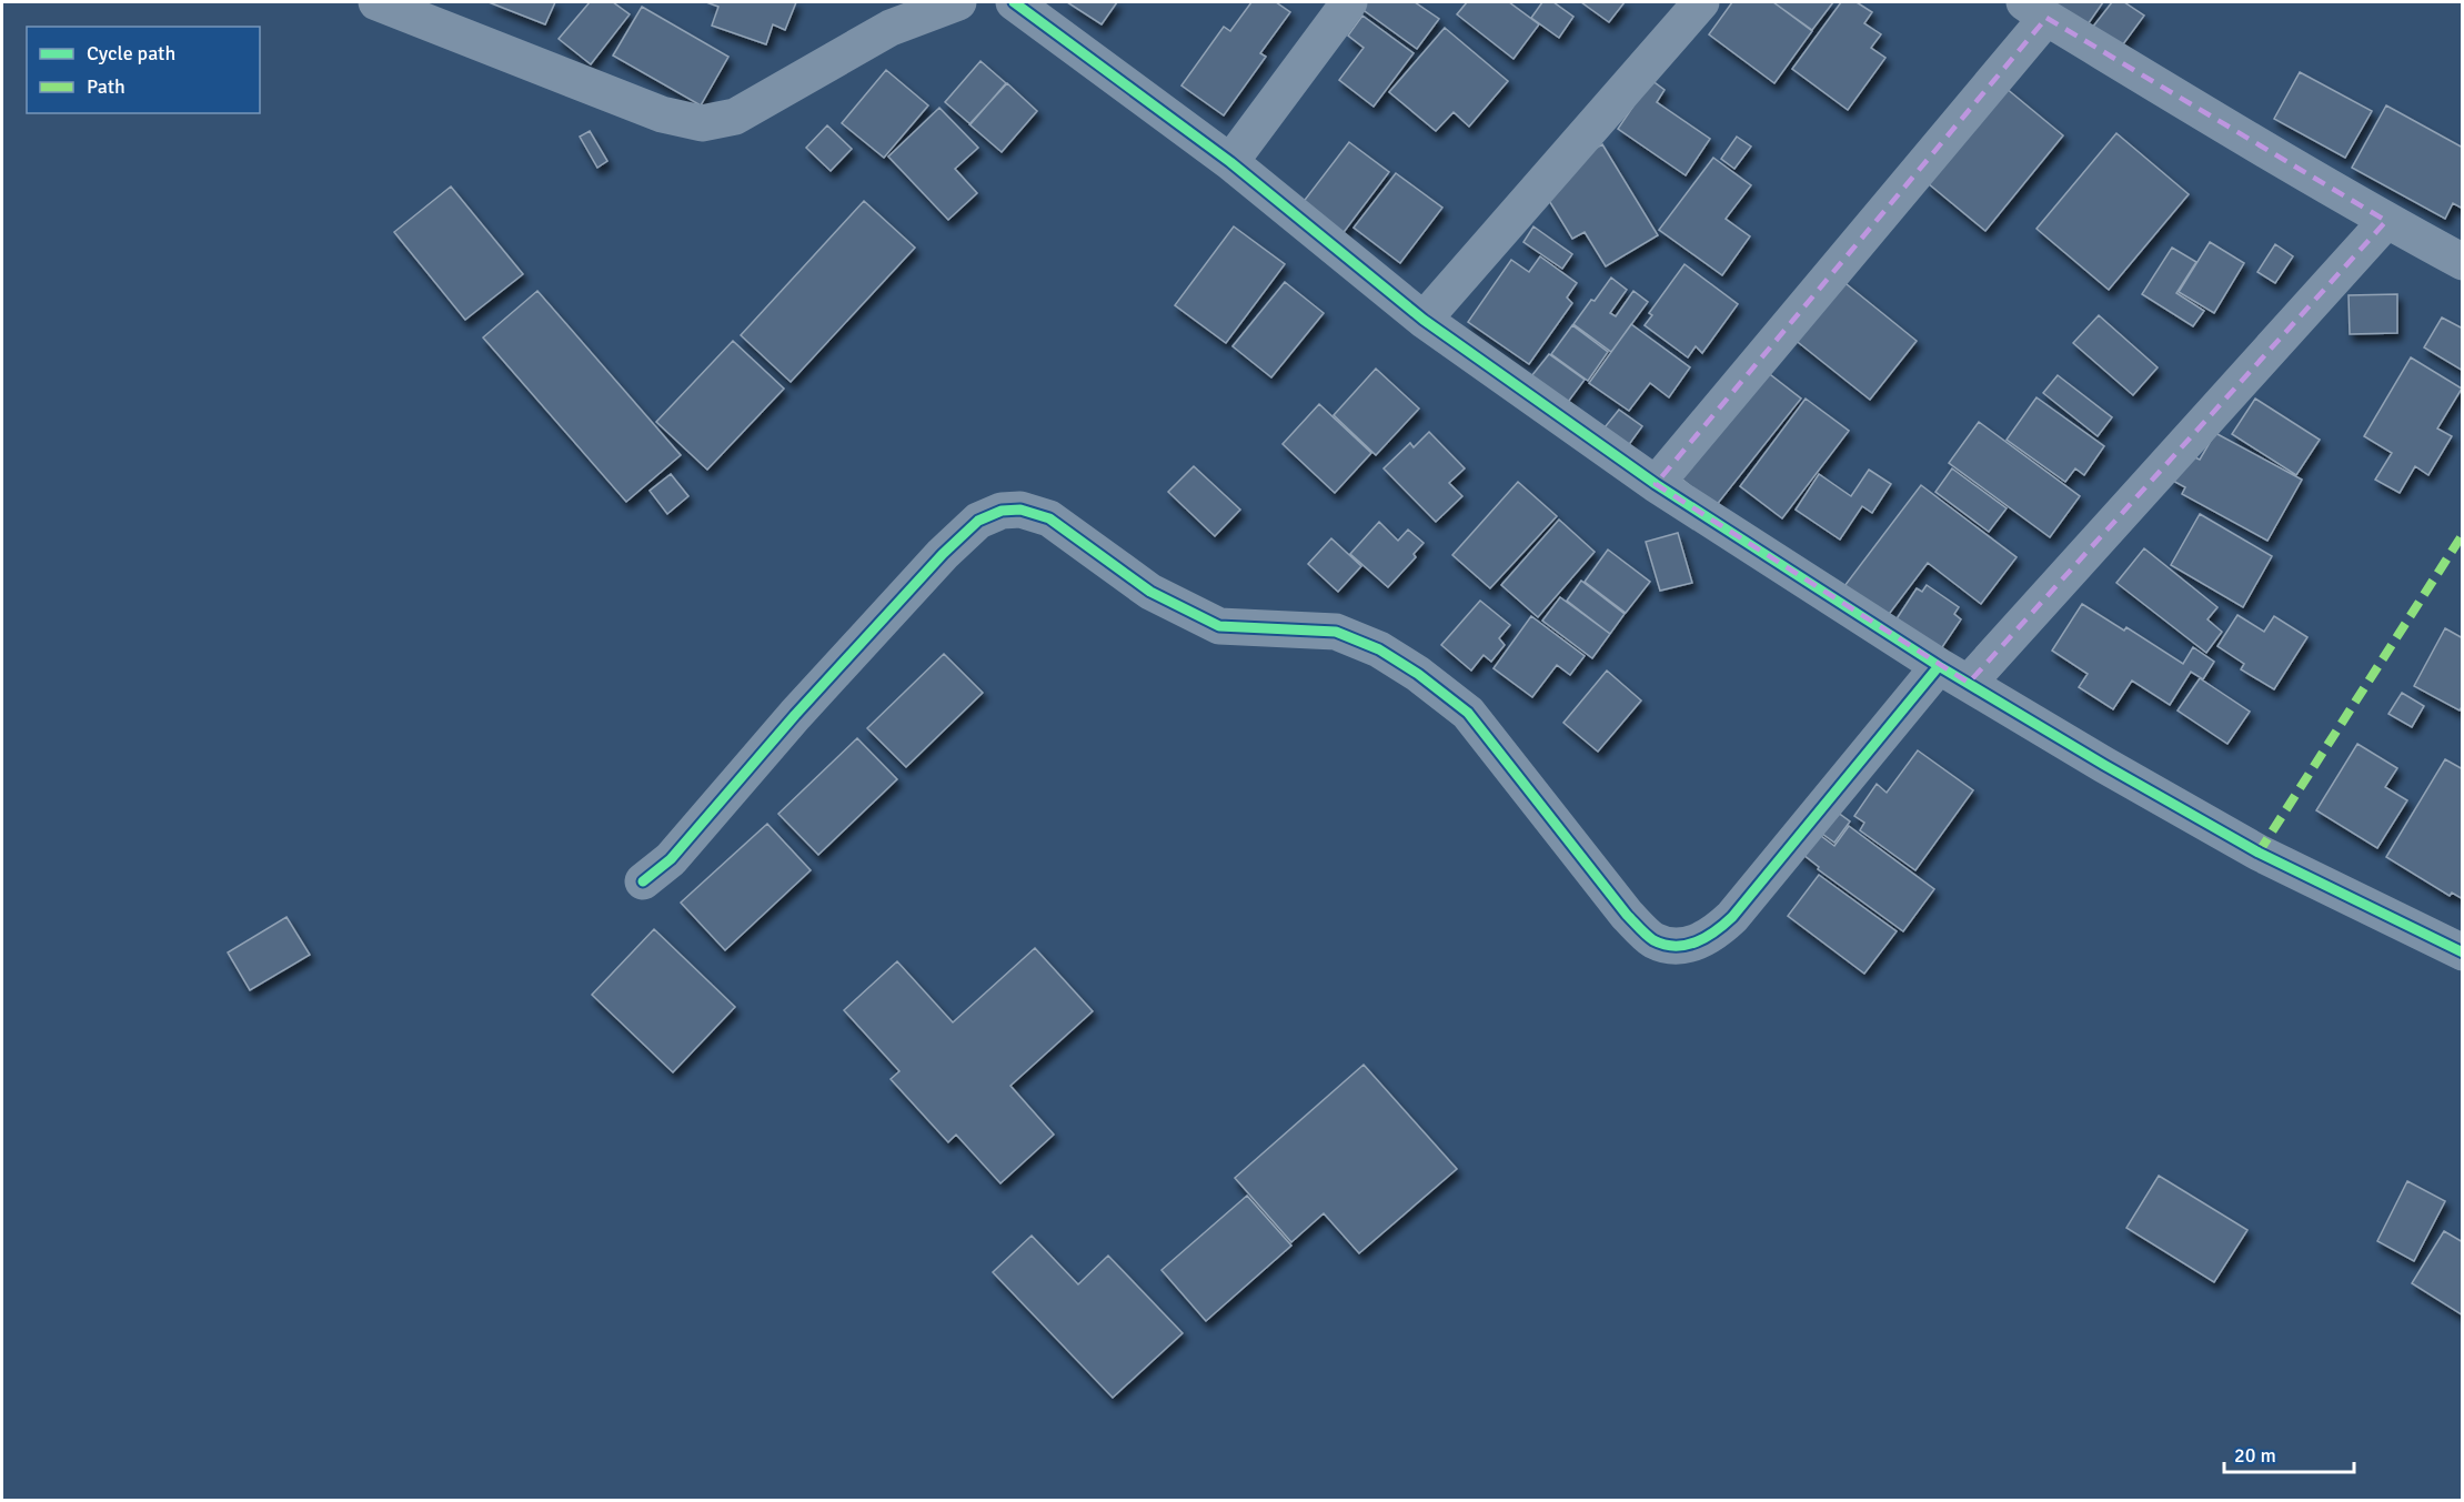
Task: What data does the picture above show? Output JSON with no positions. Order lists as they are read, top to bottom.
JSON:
{
  "legend": ["Cycle path", "Path"],
  "scale_bar": "20 m"
}
